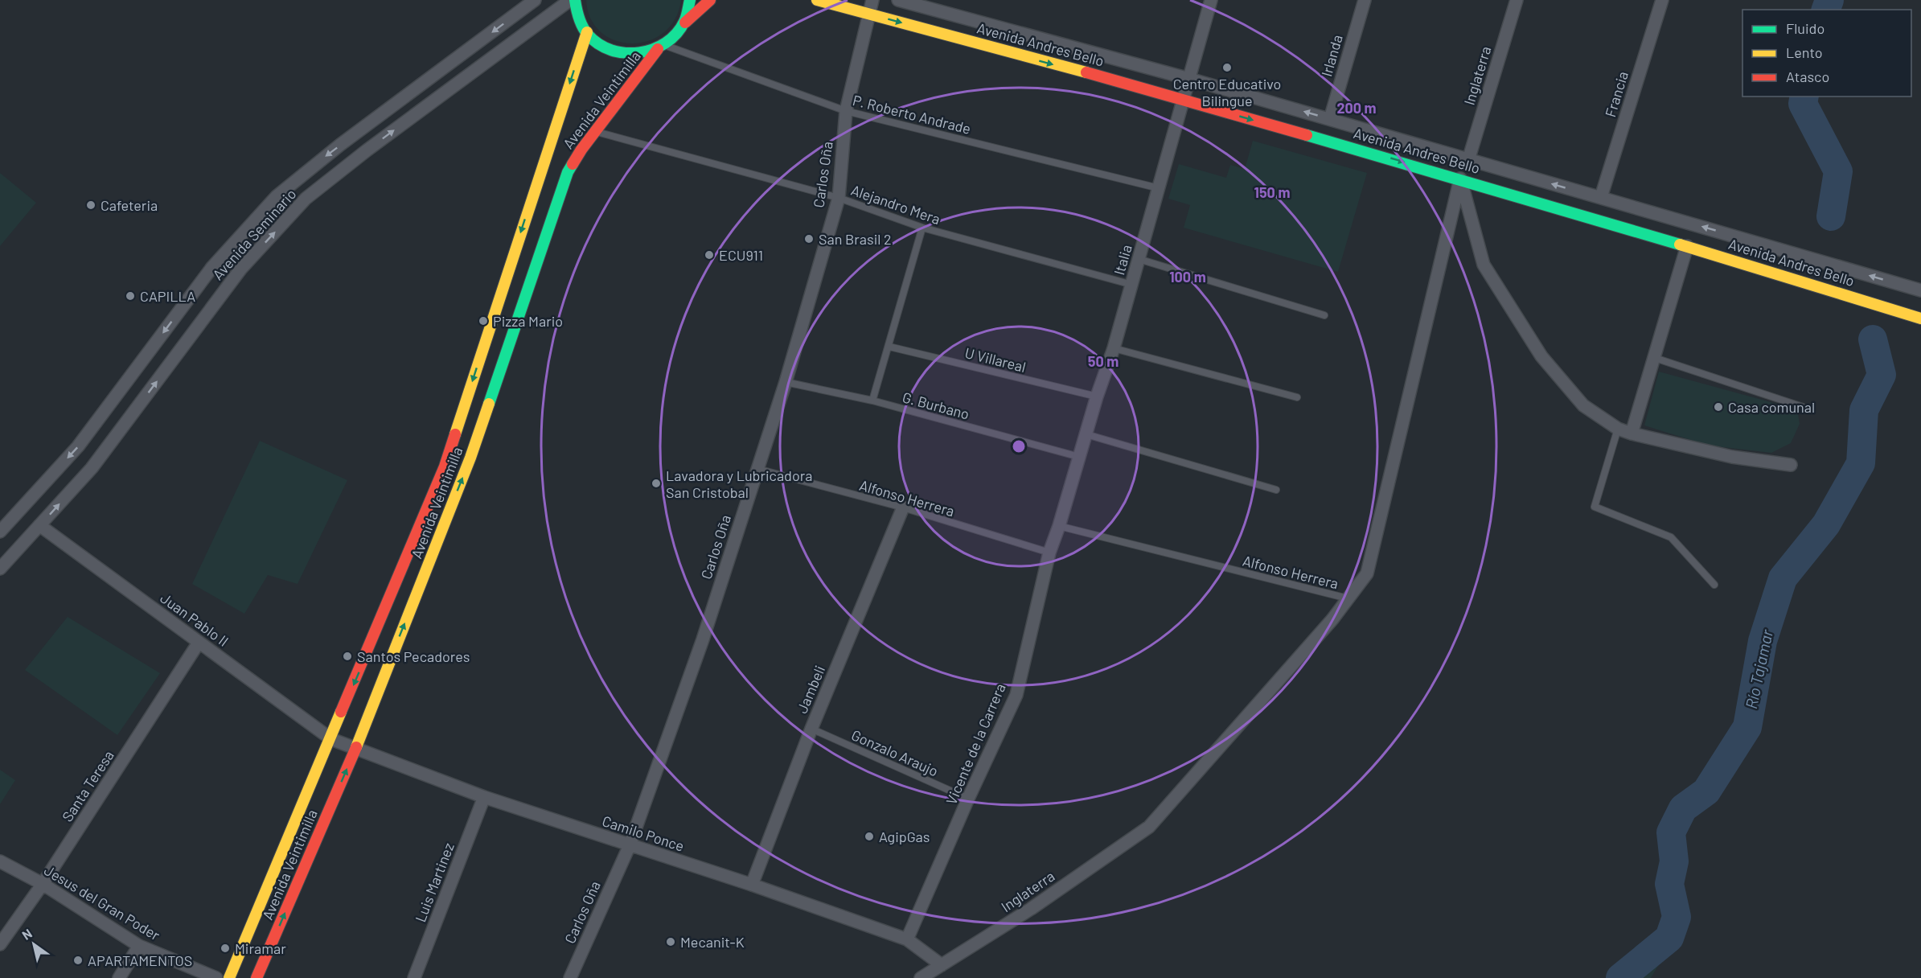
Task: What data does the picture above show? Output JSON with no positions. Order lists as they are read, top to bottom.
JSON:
{
  "streets": {
    "main road": ["Avenida Andres Bello", "Avenida Veintimilla"],
    "street": [
      "Irlanda",
      "Inglaterra",
      "Francia",
      "Carlos Oña",
      "Avenida Seminario",
      "Italia",
      "Juan Pablo II",
      "Jambeli",
      "Vicente de la Carrera",
      "Santa Teresa",
      "Camilo Ponce",
      "Luis Martinez",
      "Jesus del Gran Poder"
    ],
    "lane": [
      "P. Roberto Andrade",
      "Alejandro Mera",
      "U Villareal",
      "G. Burbano",
      "Alfonso Herrera",
      "Gonzalo Araujo"
    ]
  },
  "crossings": [
    ["Avenida Andres Bello", "Irlanda"],
    ["Avenida Andres Bello", "Inglaterra"],
    ["Avenida Andres Bello", "Francia"],
    ["Avenida Andres Bello", "Carlos Oña"],
    ["Avenida Andres Bello", "Italia"],
    ["Inglaterra", "Alfonso Herrera"],
    ["Inglaterra", "Camilo Ponce"],
    ["Avenida Veintimilla", "P. Roberto Andrade"],
    ["Avenida Veintimilla", "Alejandro Mera"],
    ["Avenida Veintimilla", "Juan Pablo II"],
    ["Avenida Veintimilla", "Camilo Ponce"],
    ["P. Roberto Andrade", "Carlos Oña"],
    ["P. Roberto Andrade", "Italia"],
    ["Carlos Oña", "Alejandro Mera"],
    ["Carlos Oña", "G. Burbano"],
    ["Carlos Oña", "Alfonso Herrera"],
    ["Carlos Oña", "Camilo Ponce"],
    ["Alejandro Mera", "Italia"],
    ["Avenida Seminario", "Juan Pablo II"],
    ["Italia", "U Villareal"],
    ["Italia", "G. Burbano"],
    ["Italia", "Alfonso Herrera"],
    ["Italia", "Vicente de la Carrera"],
    ["Alfonso Herrera", "Jambeli"],
    ["Alfonso Herrera", "Vicente de la Carrera"],
    ["Juan Pablo II", "Santa Teresa"],
    ["Juan Pablo II", "Camilo Ponce"],
    ["Jambeli", "Gonzalo Araujo"],
    ["Jambeli", "Camilo Ponce"],
    ["Vicente de la Carrera", "Gonzalo Araujo"],
    ["Vicente de la Carrera", "Camilo Ponce"],
    ["Santa Teresa", "Jesus del Gran Poder"],
    ["Camilo Ponce", "Luis Martinez"]
  ],
  "water": ["Río Tajamar"],
  "places": [
    "Centro Educativo Bilingue",
    "Cafeteria",
    "San Brasil 2",
    "ECU911",
    "CAPILLA",
    "Pizza Mario",
    "Casa comunal",
    "Lavadora y Lubricadora San Cristobal",
    "Santos Pecadores",
    "AgipGas",
    "Mecanit-K",
    "Miramar",
    "APARTAMENTOS"
  ],
  "legend": ["Fluido", "Lento", "Atasco"],
  "north": "top left",
  "rings": [
    "200 m",
    "150 m",
    "100 m",
    "50 m"
  ]
}
